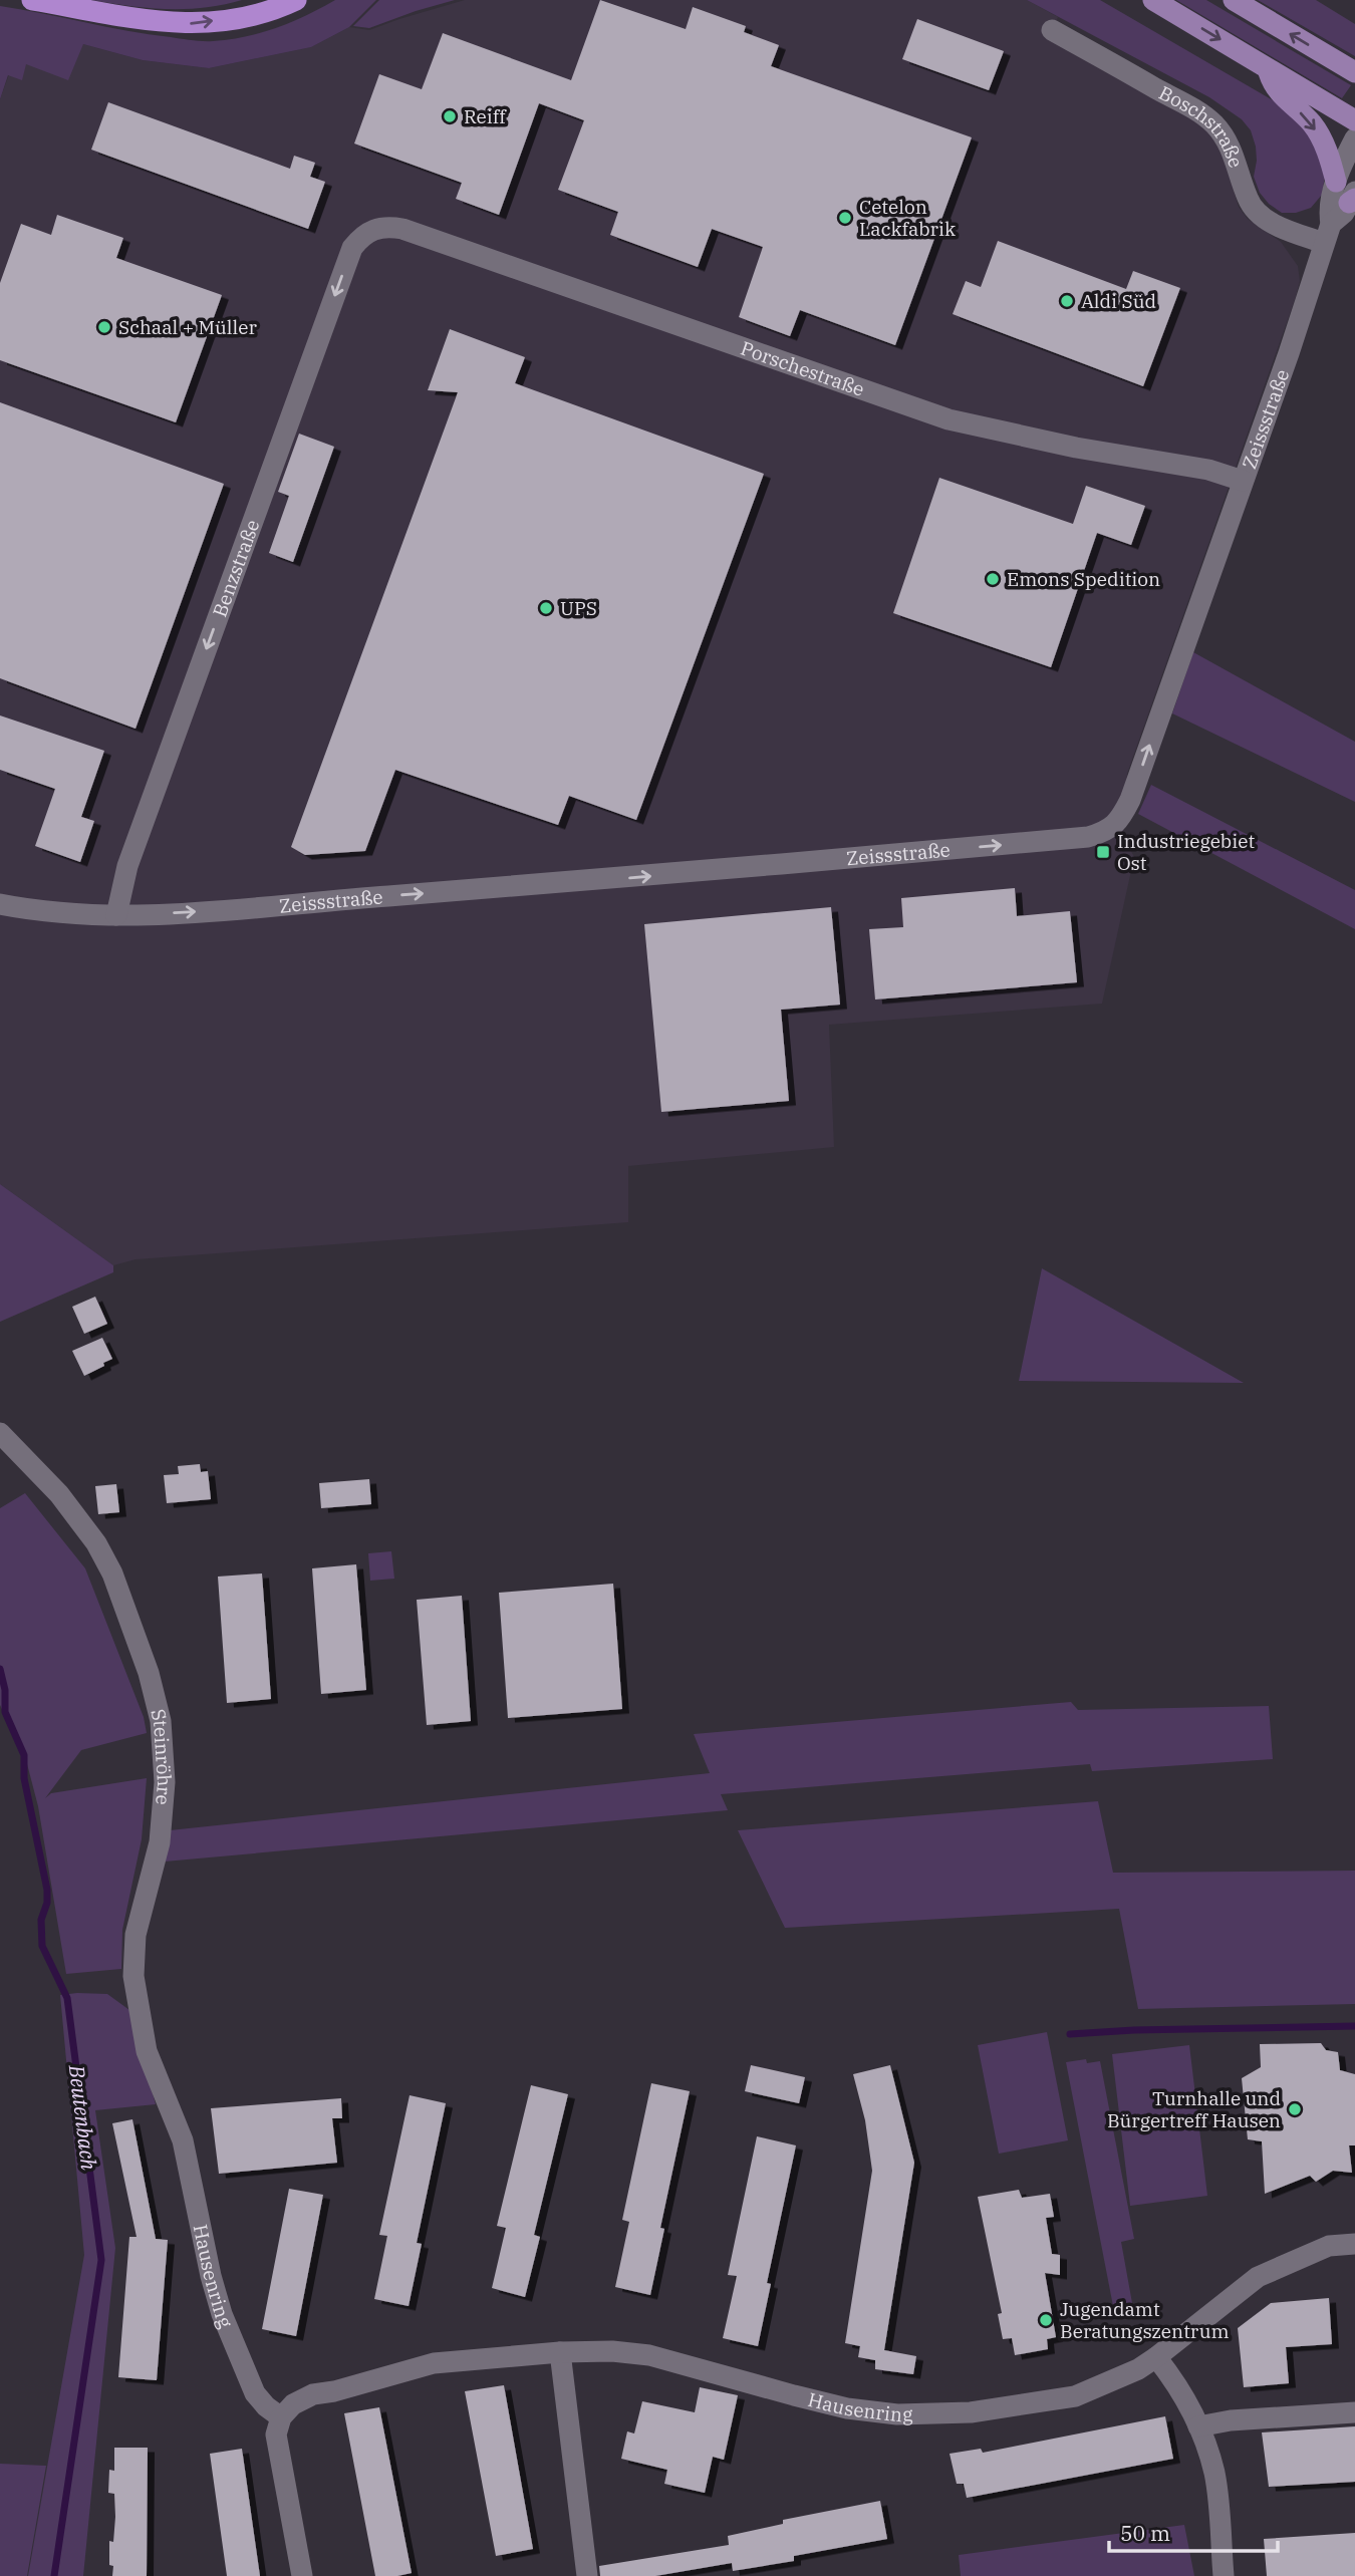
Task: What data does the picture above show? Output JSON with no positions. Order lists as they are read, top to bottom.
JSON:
{
  "streets": {
    "street": [
      "Boschstraße",
      "Porschestraße",
      "Zeissstraße",
      "Benzstraße",
      "Steinröhre",
      "Hausenring"
    ]
  },
  "crossings": [
    ["Boschstraße", "Zeissstraße"],
    ["Porschestraße", "Zeissstraße"],
    ["Porschestraße", "Benzstraße"],
    ["Zeissstraße", "Benzstraße"],
    ["Steinröhre", "Hausenring"]
  ],
  "one_way": ["Zeissstraße", "Benzstraße"],
  "water": ["Beutenbach"],
  "places": {
    "other": [
      "Reiff",
      "Cetelon Lackfabrik",
      "Aldi Süd",
      "Schaal + Müller",
      "Emons Spedition",
      "UPS",
      "Turnhalle und Bürgertreff Hausen",
      "Jugendamt Beratungszentrum"
    ],
    "transit": ["Industriegebiet Ost"]
  },
  "scale_bar": "50 m"
}
